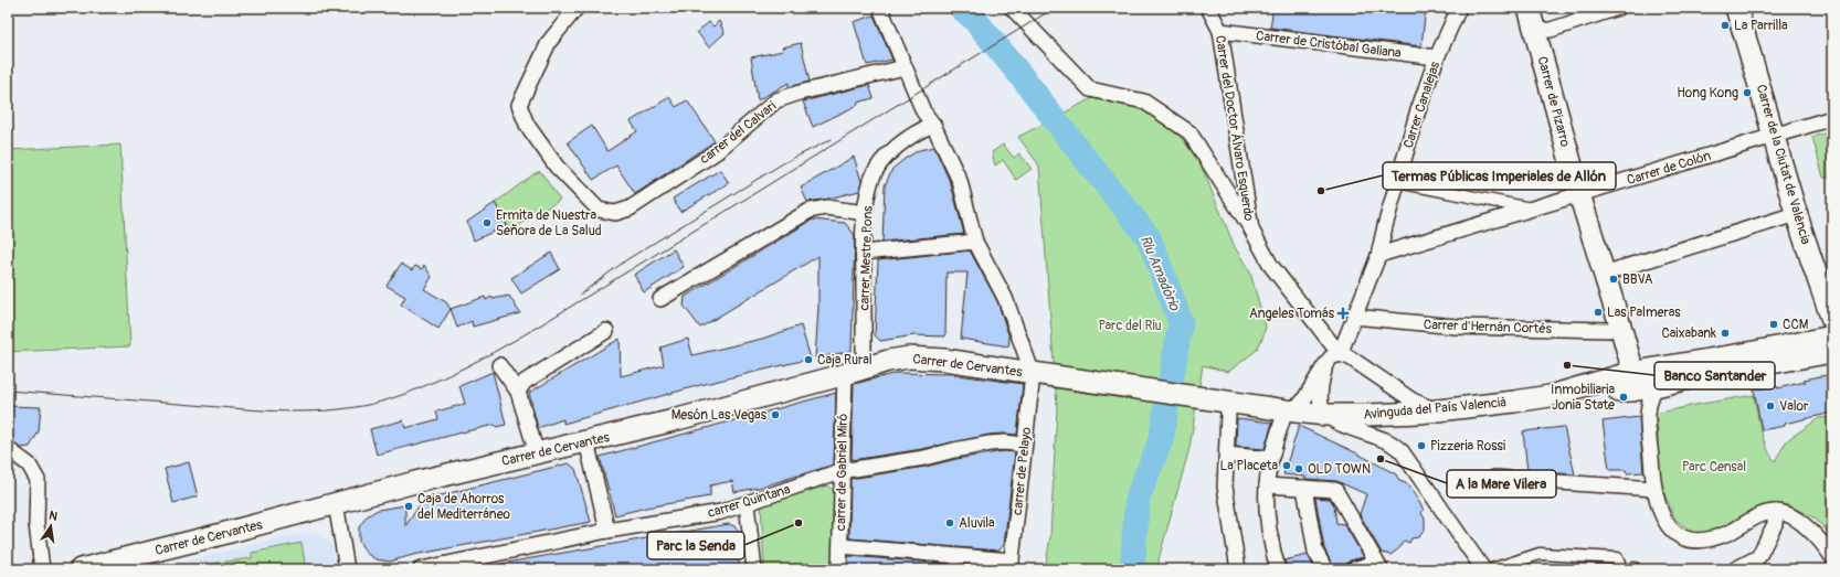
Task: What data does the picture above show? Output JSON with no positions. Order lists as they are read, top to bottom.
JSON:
{
  "streets": {
    "main road": [
      "Carrer de Pizarro",
      "Carrer de la Ciutat de València",
      "Carrer de Cervantes",
      "Avinguda del País Valencià"
    ],
    "street": [
      "Carrer de Cristóbal Galiana",
      "Carrer Canalejas",
      "Carrer del Doctor Álvaro Esquerdo",
      "carrer del Calvari",
      "Carrer de Colón",
      "carrer Mestre Pons",
      "Carrer d'Hernán Cortés",
      "carrer de Pelayo",
      "carrer de Gabriel Miró",
      "carrer Quintana"
    ]
  },
  "crossings": [
    ["Carrer de Cristóbal Galiana", "Carrer Canalejas"],
    ["Carrer de Cristóbal Galiana", "Carrer del Doctor Álvaro Esquerdo"],
    ["Carrer de Pizarro", "Carrer de Colón"],
    ["Carrer de Pizarro", "Carrer d'Hernán Cortés"],
    ["Carrer de Pizarro", "Avinguda del País Valencià"],
    ["Carrer Canalejas", "Carrer del Doctor Álvaro Esquerdo"],
    ["Carrer Canalejas", "Carrer de Colón"],
    ["Carrer Canalejas", "Carrer d'Hernán Cortés"],
    ["Carrer de la Ciutat de València", "Carrer de Colón"],
    ["carrer Mestre Pons", "Carrer de Cervantes"],
    ["carrer Mestre Pons", "carrer de Gabriel Miró"],
    ["Carrer de Cervantes", "Avinguda del País Valencià"],
    ["Carrer de Cervantes", "carrer de Pelayo"],
    ["Carrer de Cervantes", "carrer de Gabriel Miró"],
    ["Avinguda del País Valencià", "carrer de Pelayo"],
    ["carrer de Pelayo", "carrer Quintana"],
    ["carrer de Gabriel Miró", "carrer Quintana"]
  ],
  "water": ["Riu Amadòrio"],
  "parks": ["Parc del Riu", "Parc Censal"],
  "places": {
    "other": [
      "La Parrilla",
      "Hong Kong",
      "Termas Públicas Imperiales de Allón",
      "Ermita de Nuestra Señora de La Salud",
      "BBVA",
      "Las Palmeras",
      "CCM",
      "Caixabank",
      "Caja Rural",
      "Banco Santander",
      "Inmobiliaria Jonia State",
      "Valor",
      "Mesón Las Vegas",
      "Pizzeria Rossi",
      "A la Mare Vilera",
      "La Placeta",
      "OLD TOWN",
      "Caja de Ahorros del Mediterráneo",
      "Parc la Senda",
      "Aluvila"
    ],
    "health": ["Angeles Tomás"]
  },
  "north": "top"
}
